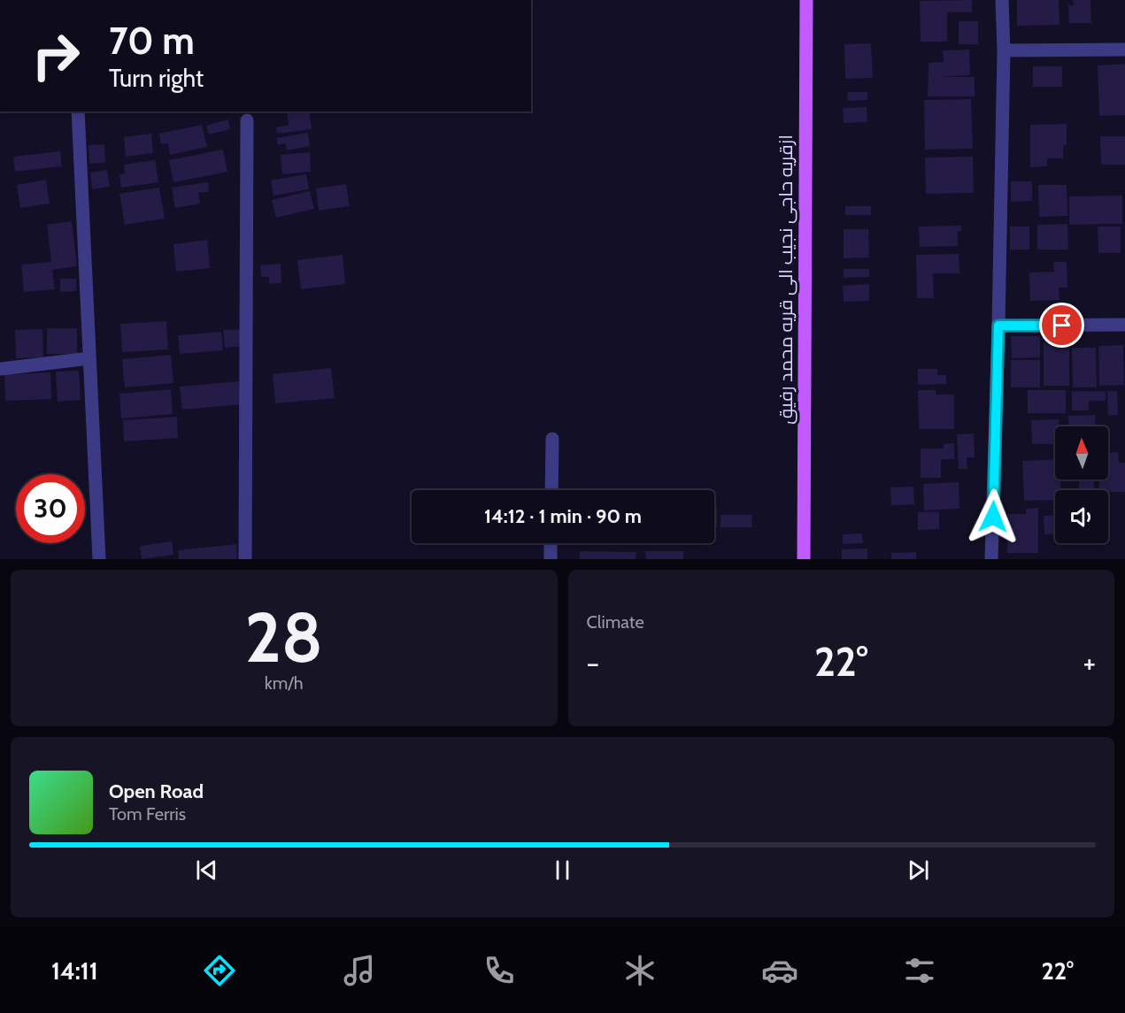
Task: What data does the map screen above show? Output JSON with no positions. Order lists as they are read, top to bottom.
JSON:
{
  "streets": {
    "main road": ["ازقریه حاجی نجیب الی قریه محمد رفیق"]
  },
  "north": "top",
  "page": {
    "turn": ["70 m", "Turn right"],
    "limit": "30",
    "trip": "14:12 · 1 min · 90 m",
    "tile": [
      ["28", "km/h"],
      "Climate"
    ],
    "heat": ["−", "22°", "+"],
    "song": ["Open Road", "Tom Ferris"],
    "tabs": ["14:11", "22°"]
  }
}
